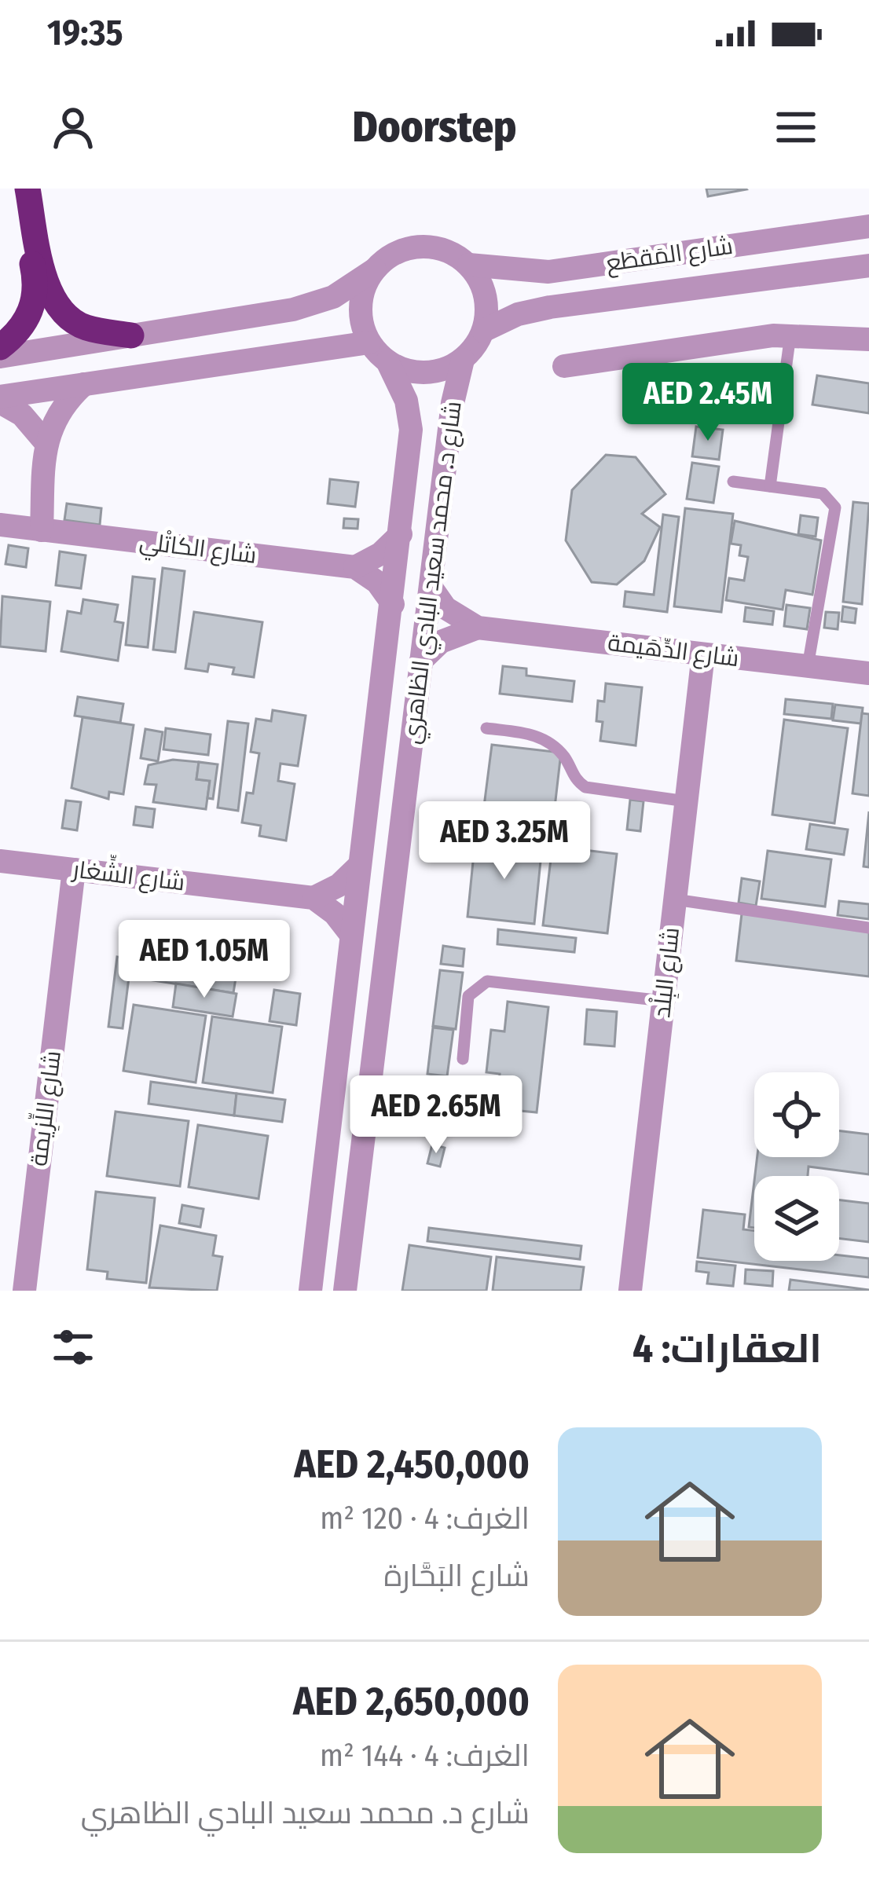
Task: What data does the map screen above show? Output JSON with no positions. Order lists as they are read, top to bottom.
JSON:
{
  "streets": {
    "street": [
      "شارع المَقطَع",
      "شارع الكاتْلي",
      "شارع د. محمد سعيد البادي الظاهري",
      "شارع الدِّهَيمة",
      "شارع الشِّغار",
      "شارع البِلْد",
      "شارع اللِّزِيمة"
    ]
  },
  "crossings": [
    ["شارع المَقطَع", "شارع د. محمد سعيد البادي الظاهري"],
    ["شارع الدِّهَيمة", "شارع البِلْد"],
    ["شارع الشِّغار", "شارع اللِّزِيمة"]
  ],
  "page": {
    "status": "19:35",
    "header": "Doorstep",
    "price": [
      "AED 2.45M",
      "AED 3.25M",
      "AED 1.05M",
      "AED 2.65M"
    ],
    "heading": "العقارات: 4",
    "list": [
      {
        "name": "AED 2,450,000",
        "note": "الغرف: 4 · 120 m² · شارع البَحَّارة"
      },
      {
        "name": "AED 2,650,000",
        "note": "الغرف: 4 · 144 m² · شارع د. محمد سعيد البادي الظاهري"
      }
    ]
  }
}
